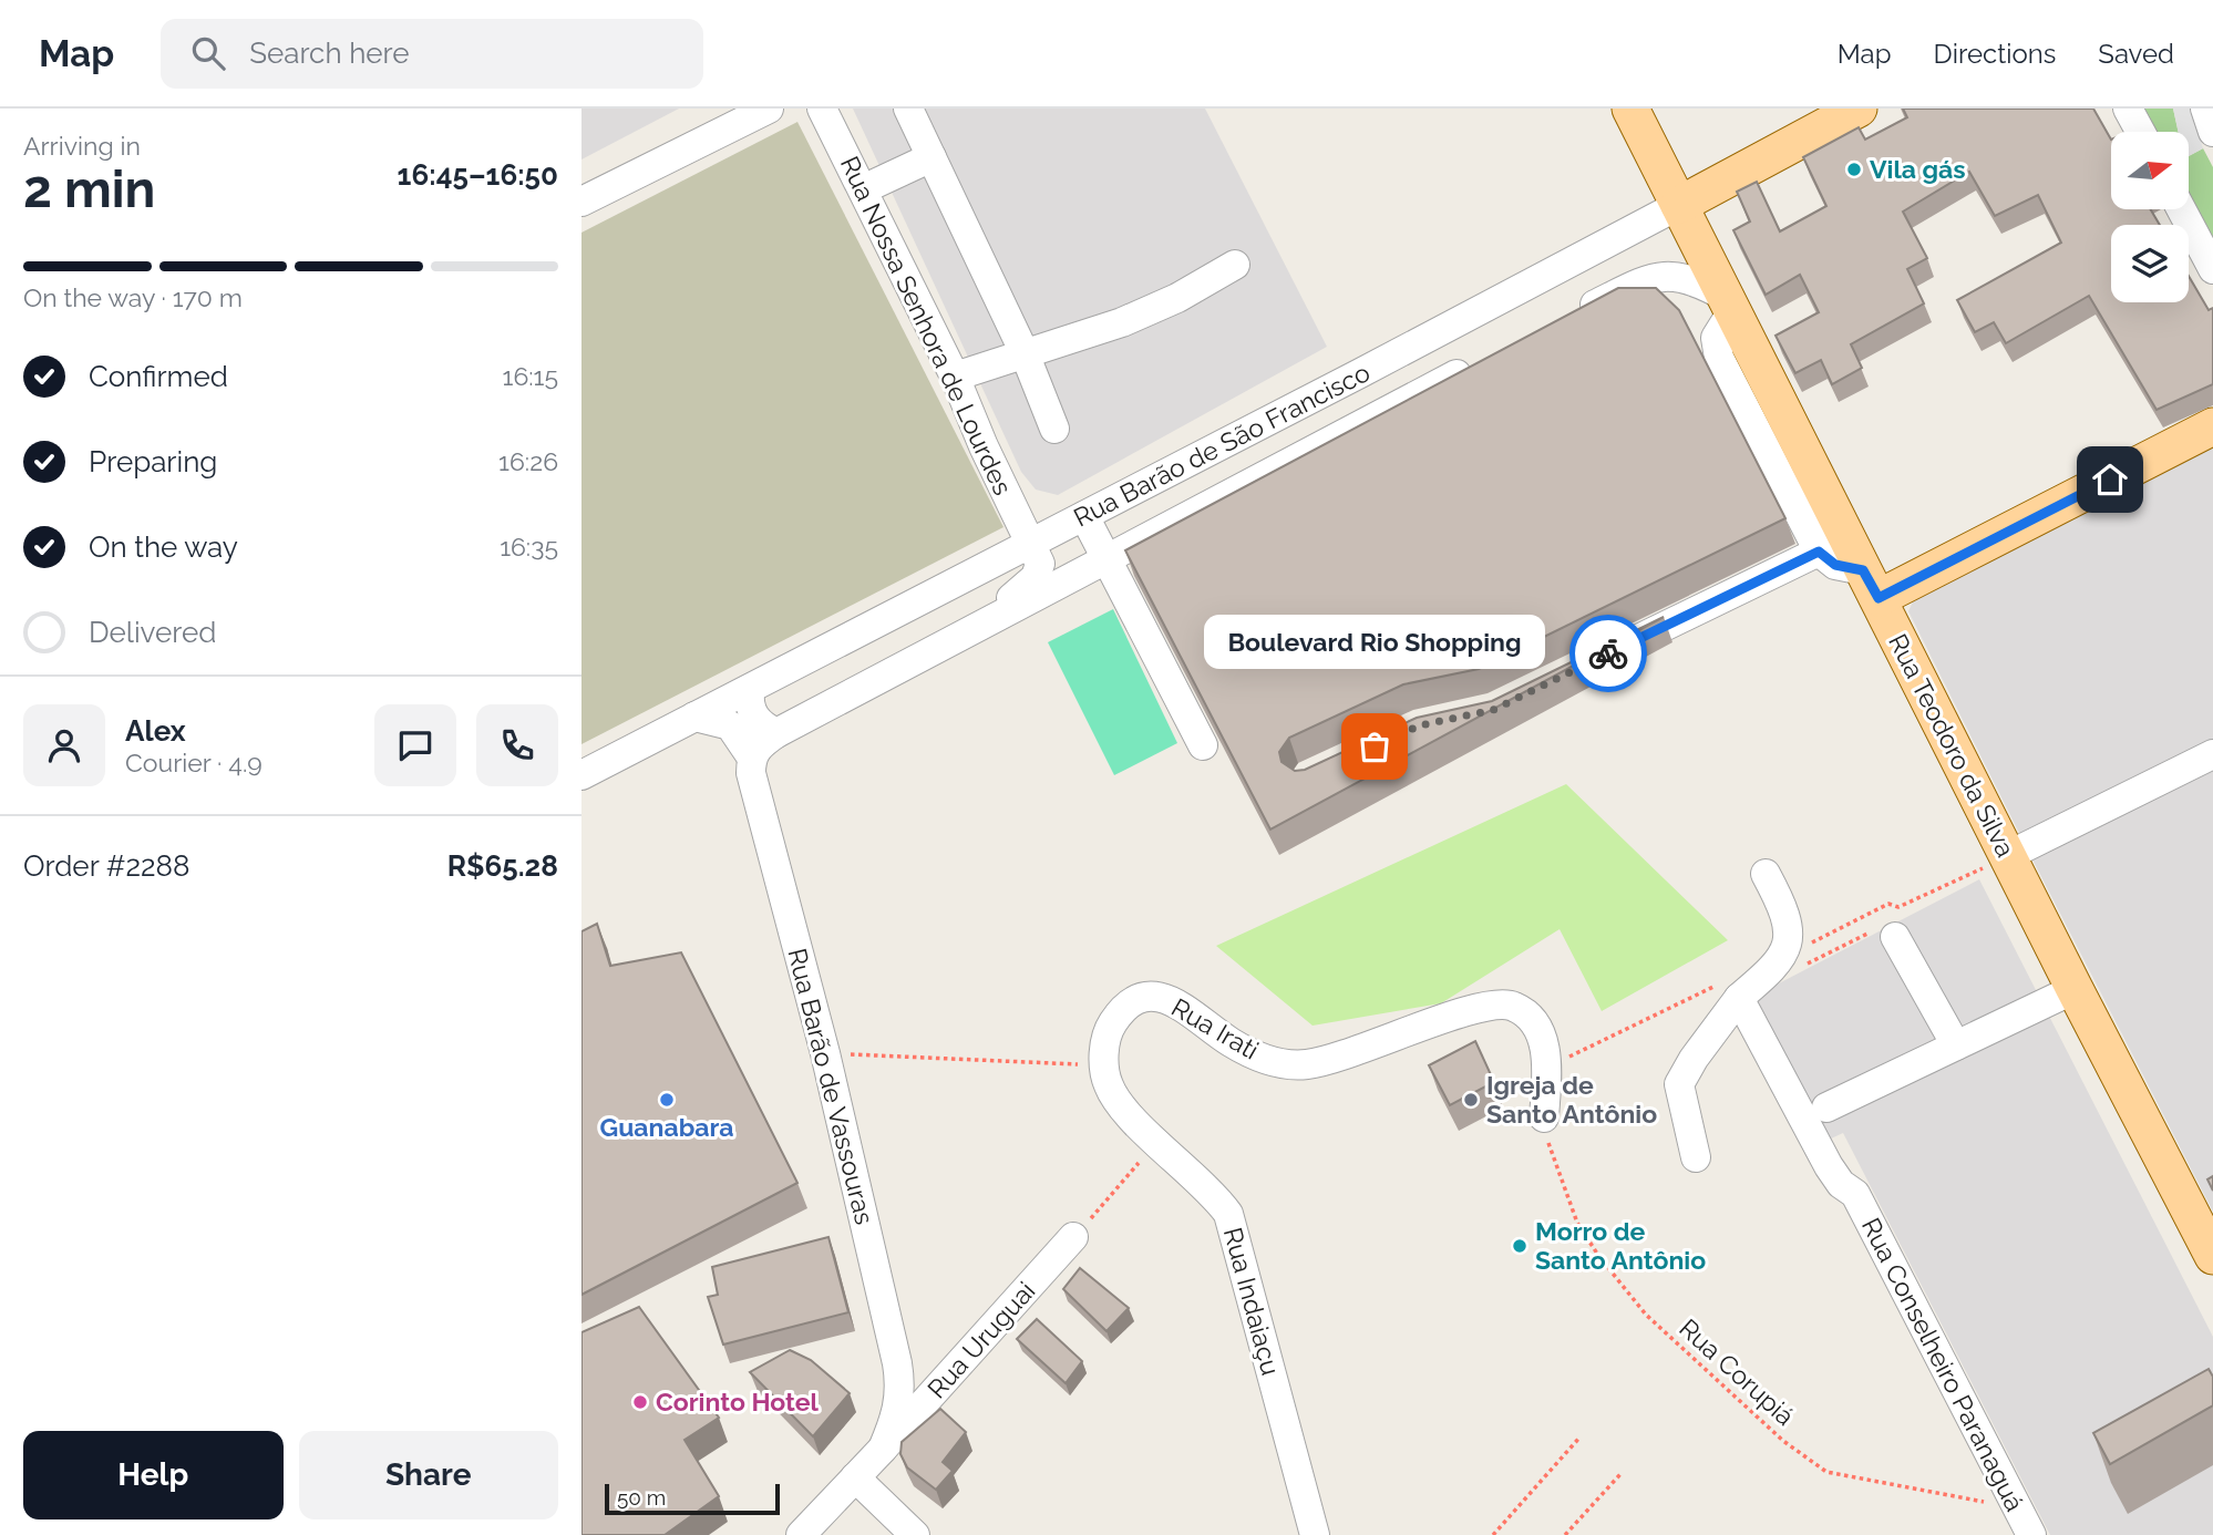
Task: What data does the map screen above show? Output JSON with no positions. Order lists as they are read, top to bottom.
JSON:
{
  "streets": {
    "main road": ["Rua Barão de São Francisco", "Rua Teodoro da Silva"],
    "street": [
      "Rua Nossa Senhora de Lourdes",
      "Rua Irati",
      "Rua Barão de Vassouras",
      "Rua Indaiaçu",
      "Rua Uruguai",
      "Rua Conselheiro Paranaguá"
    ],
    "path": ["Rua Corupiá"]
  },
  "crossings": [
    ["Rua Nossa Senhora de Lourdes", "Rua Barão de São Francisco"],
    ["Rua Barão de São Francisco", "Rua Teodoro da Silva"],
    ["Rua Irati", "Rua Indaiaçu"],
    ["Rua Irati", "Rua Corupiá"],
    ["Rua Barão de Vassouras", "Rua Uruguai"],
    ["Rua Conselheiro Paranaguá", "Rua Corupiá"]
  ],
  "places": [
    "Vila gás",
    "Boulevard Rio Shopping",
    "Guanabara",
    "Igreja de Santo Antônio",
    "Morro de Santo Antônio",
    "Corinto Hotel"
  ],
  "scale_bar": "50 m",
  "north": "right",
  "page": {
    "header": "Map",
    "search": "Search here",
    "nav": ["Map", "Directions", "Saved"],
    "heading": ["2 min", "Arriving in", "16:45–16:50"],
    "panel": [
      "Alex",
      "Courier · 4.9",
      "Order #2288",
      "R$65.28"
    ],
    "bar": "On the way · 170 m",
    "list": [
      ["Confirmed", "16:15"],
      ["Preparing", "16:26"],
      ["On the way", "16:35"],
      "Delivered"
    ],
    "bubble": "Boulevard Rio Shopping",
    "buttons": ["Help", "Share"],
    "scale": "50 m"
  }
}
